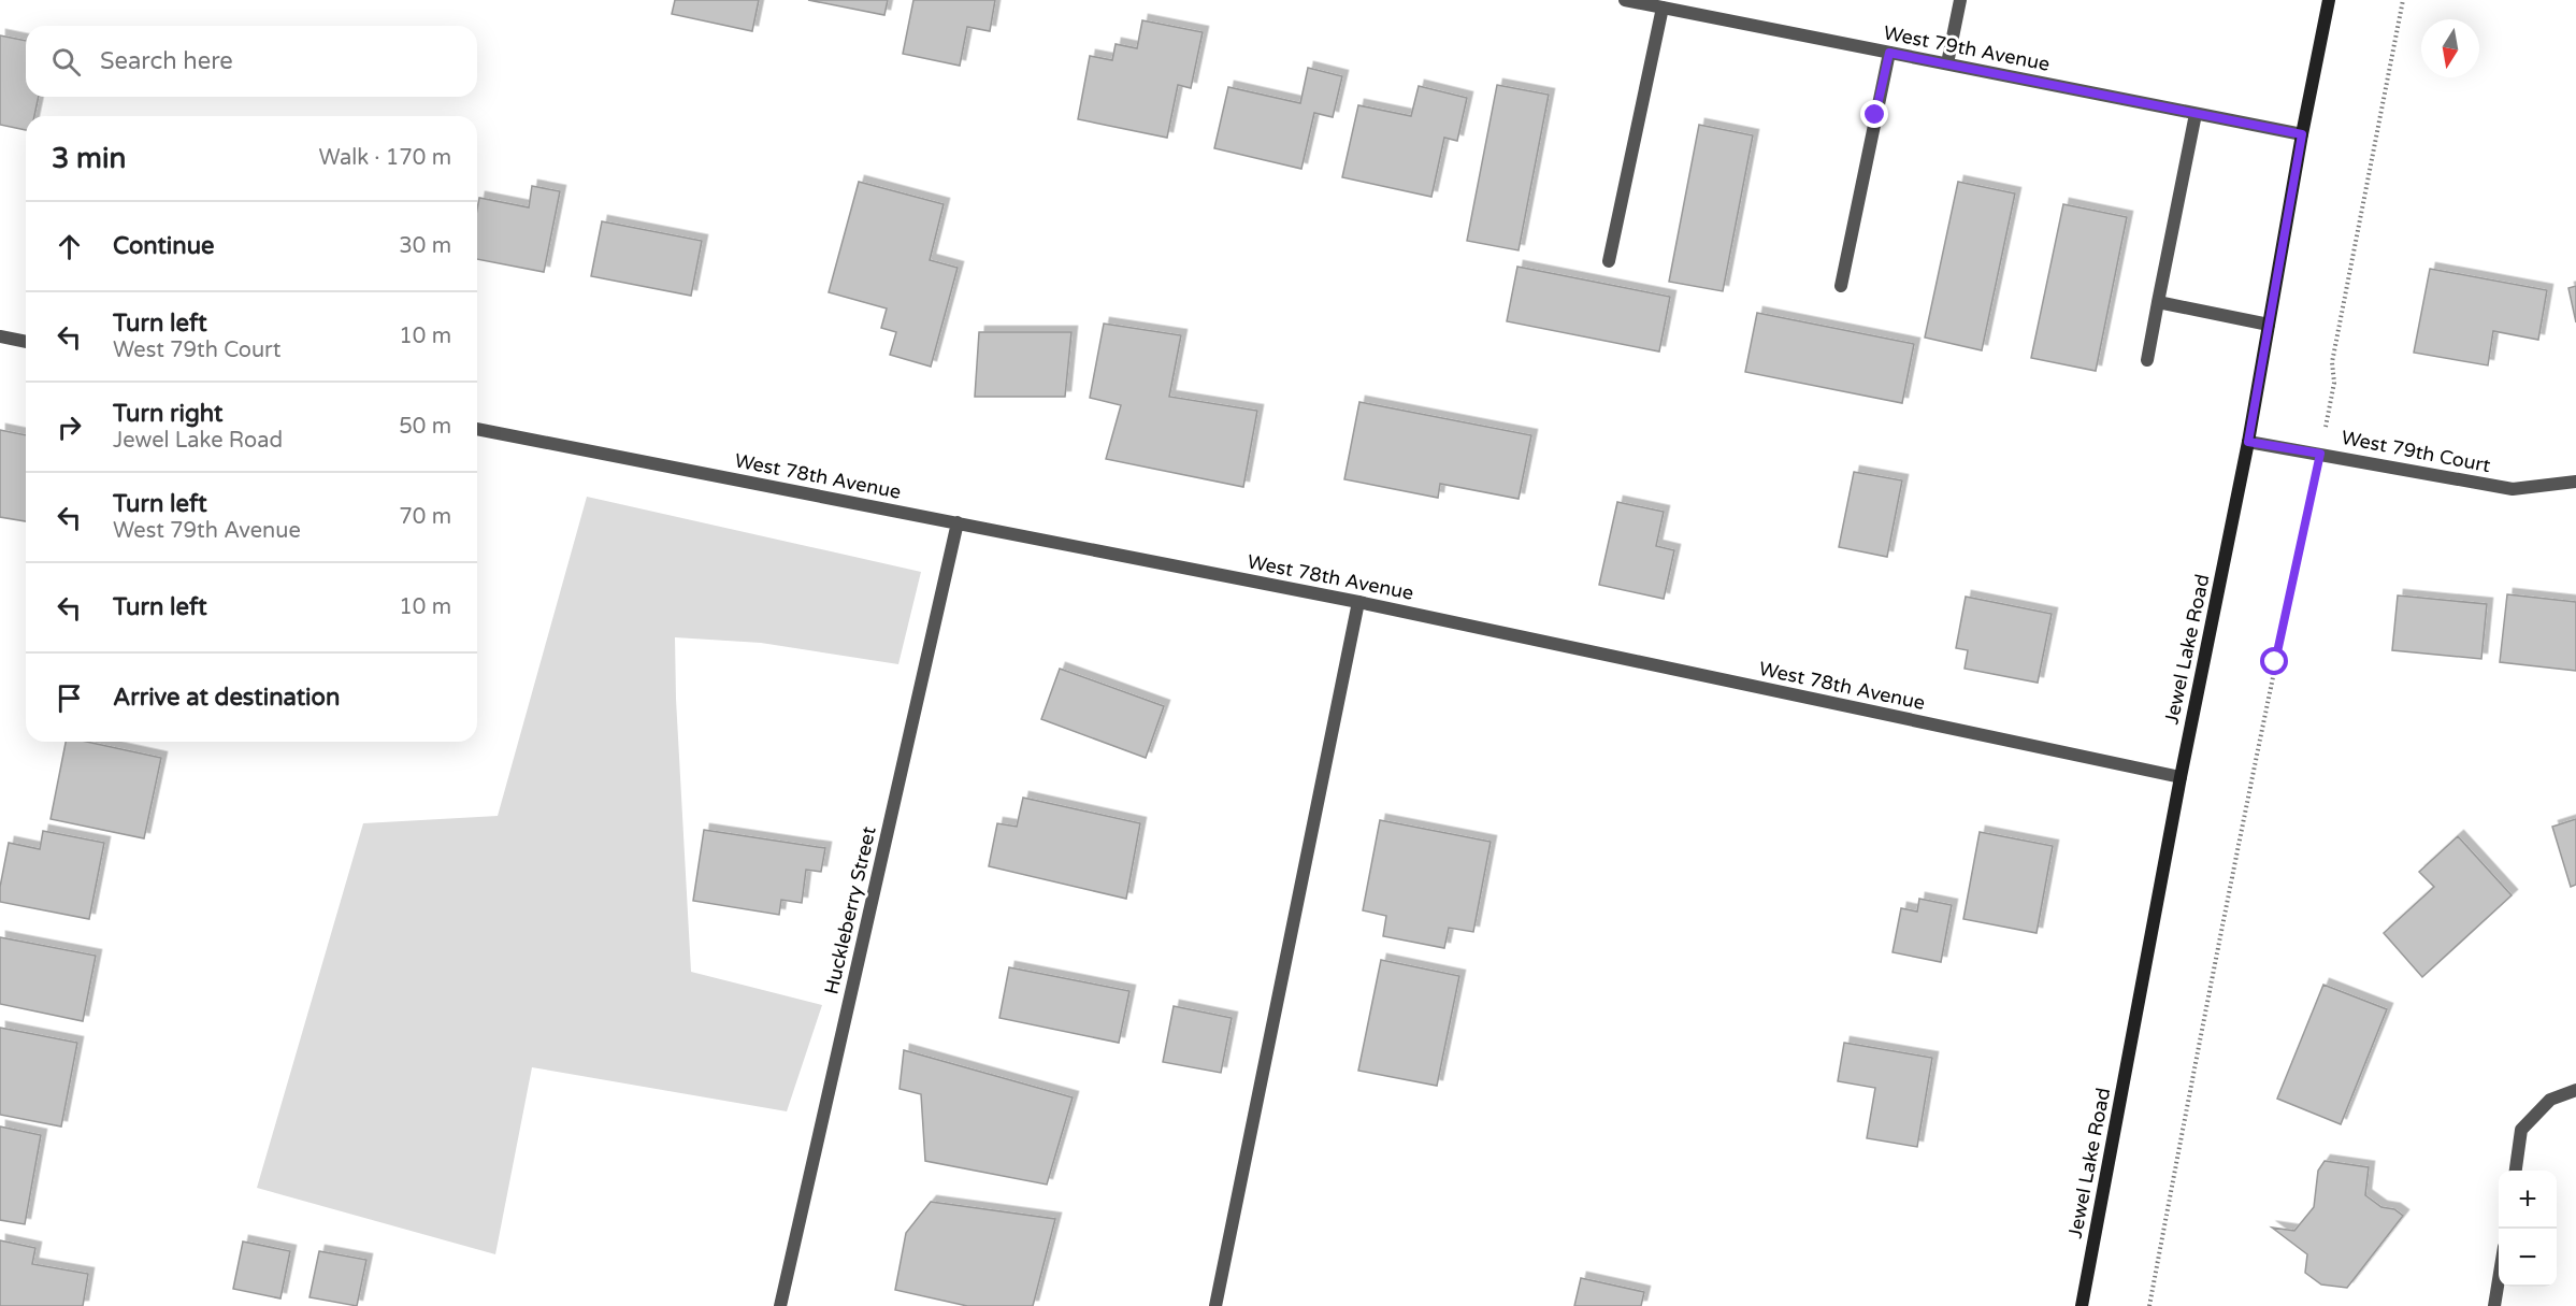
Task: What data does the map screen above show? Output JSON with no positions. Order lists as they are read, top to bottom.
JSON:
{
  "streets": {
    "main road": ["Jewel Lake Road"],
    "street": [
      "West 79th Avenue",
      "West 79th Court",
      "West 78th Avenue",
      "Huckleberry Street"
    ]
  },
  "crossings": [
    ["West 79th Avenue", "Jewel Lake Road"],
    ["West 79th Court", "Jewel Lake Road"],
    ["West 78th Avenue", "Jewel Lake Road"],
    ["West 78th Avenue", "Huckleberry Street"]
  ],
  "north": "bottom",
  "page": {
    "search": "Search here",
    "heading": ["3 min", "Walk · 170 m"],
    "list": [
      ["Continue", "30 m"],
      ["Turn left", "West 79th Court", "10 m"],
      ["Turn right", "Jewel Lake Road", "50 m"],
      ["Turn left", "West 79th Avenue", "70 m"],
      ["Turn left", "10 m"],
      "Arrive at destination"
    ],
    "map_buttons": ["+", "−"]
  }
}
